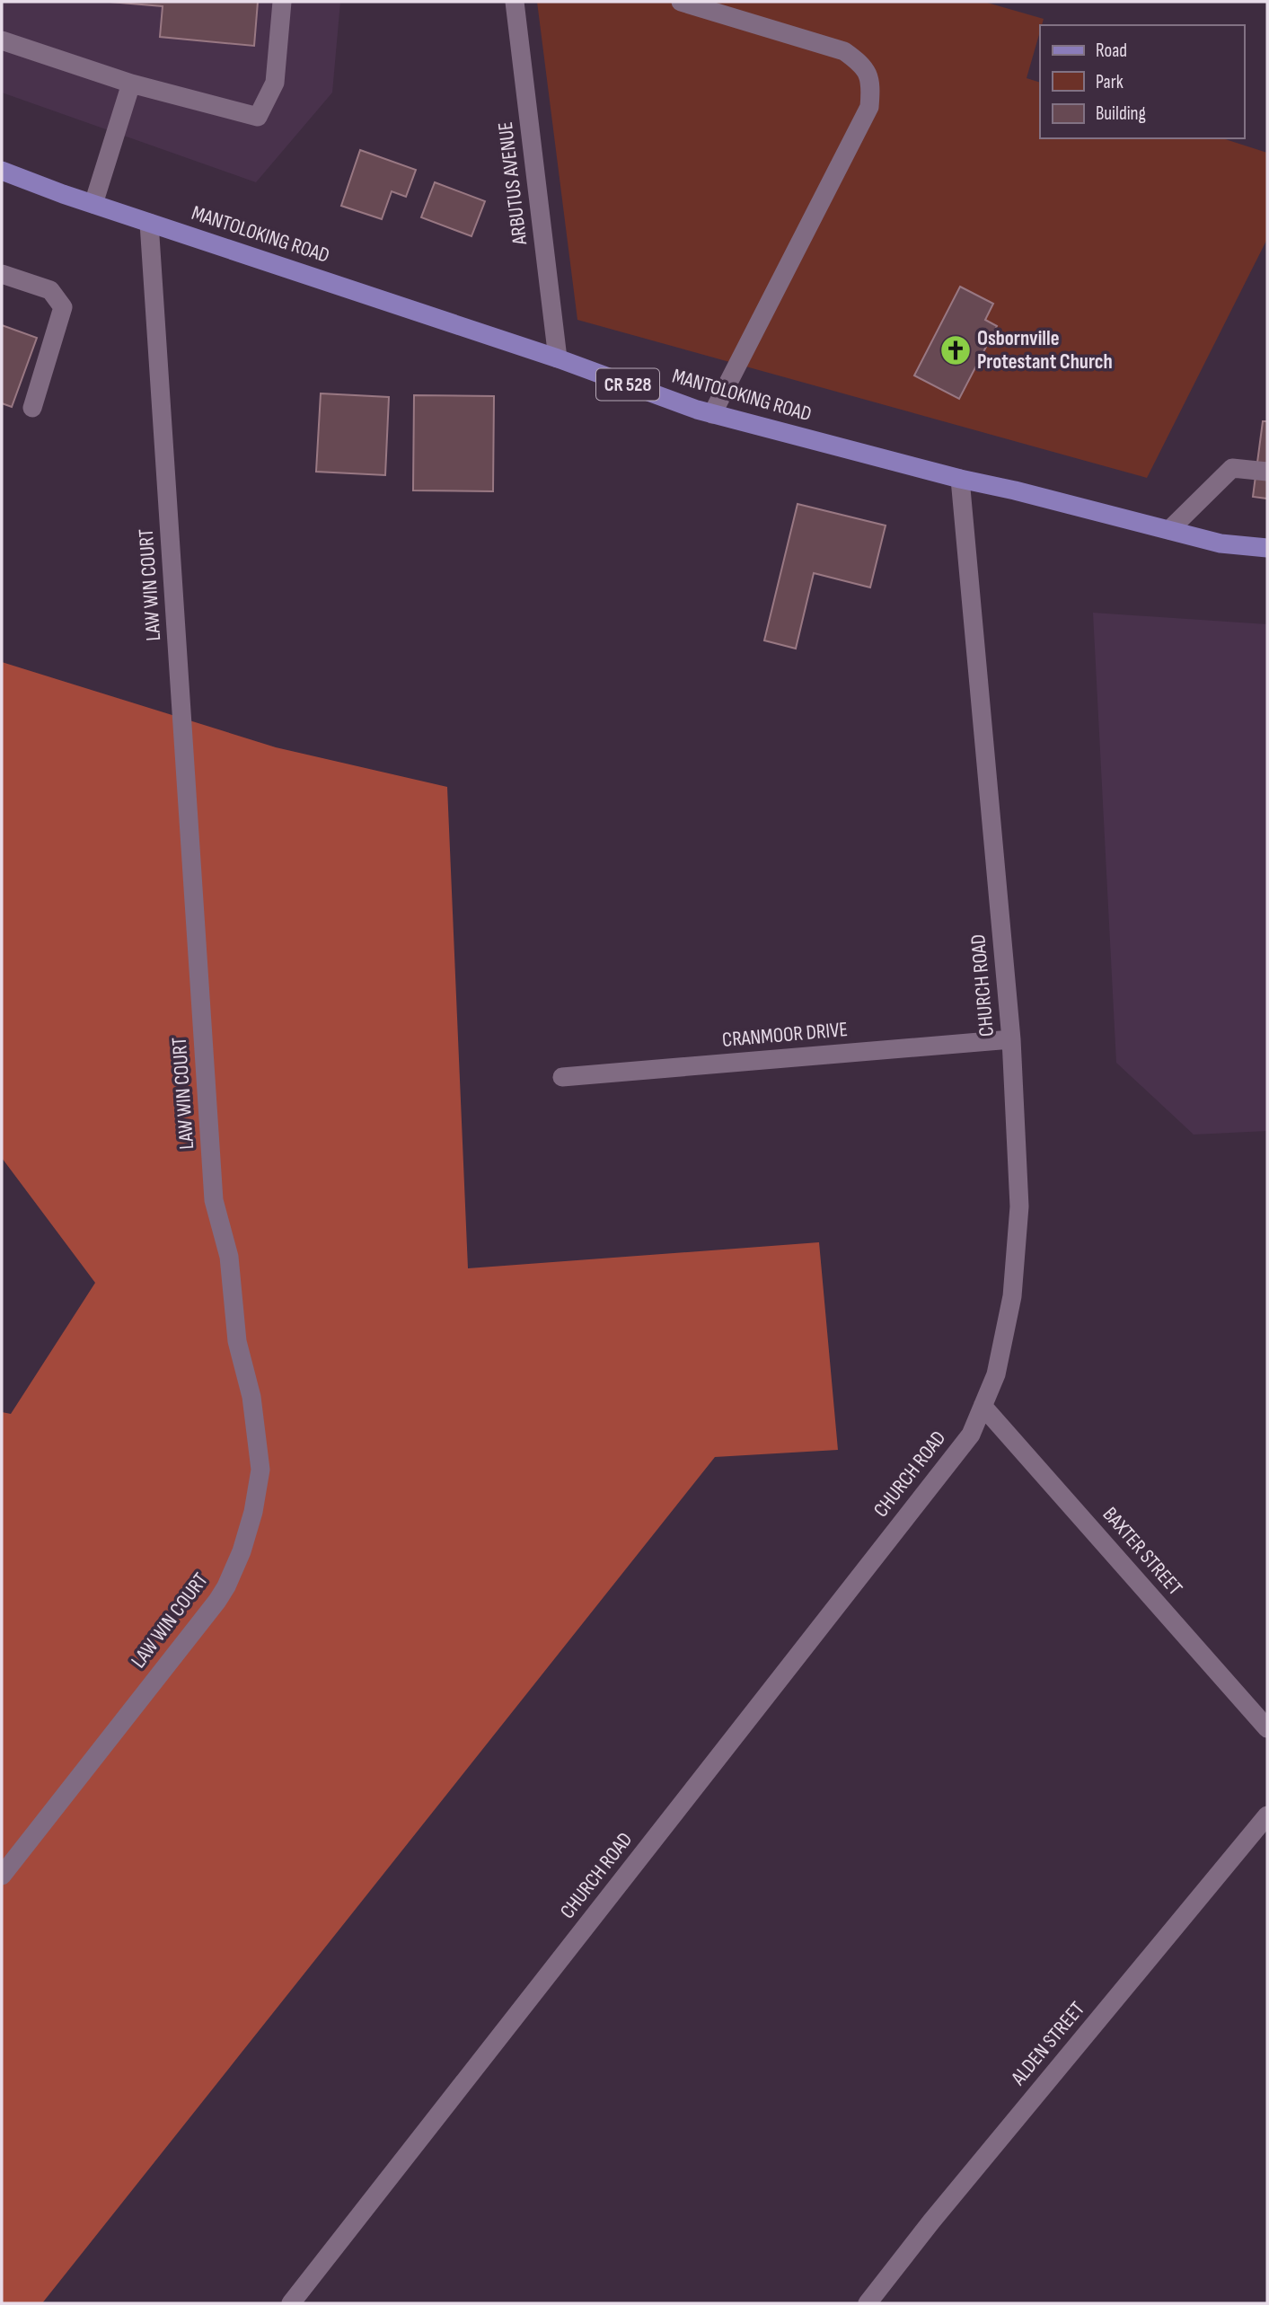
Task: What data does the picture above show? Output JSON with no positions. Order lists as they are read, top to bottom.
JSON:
{
  "streets": {
    "main road": ["MANTOLOKING ROAD", "CR 528"],
    "street": [
      "ARBUTUS AVENUE",
      "LAW WIN COURT",
      "CHURCH ROAD",
      "CRANMOOR DRIVE",
      "BAXTER STREET",
      "ALDEN STREET"
    ]
  },
  "crossings": [
    ["ARBUTUS AVENUE", "MANTOLOKING ROAD"],
    ["MANTOLOKING ROAD", "LAW WIN COURT"],
    ["MANTOLOKING ROAD", "CHURCH ROAD"],
    ["CHURCH ROAD", "CRANMOOR DRIVE"],
    ["CHURCH ROAD", "BAXTER STREET"]
  ],
  "places": {
    "church": ["Osbornville Protestant Church"]
  },
  "legend": ["Road", "Park", "Building"]
}
